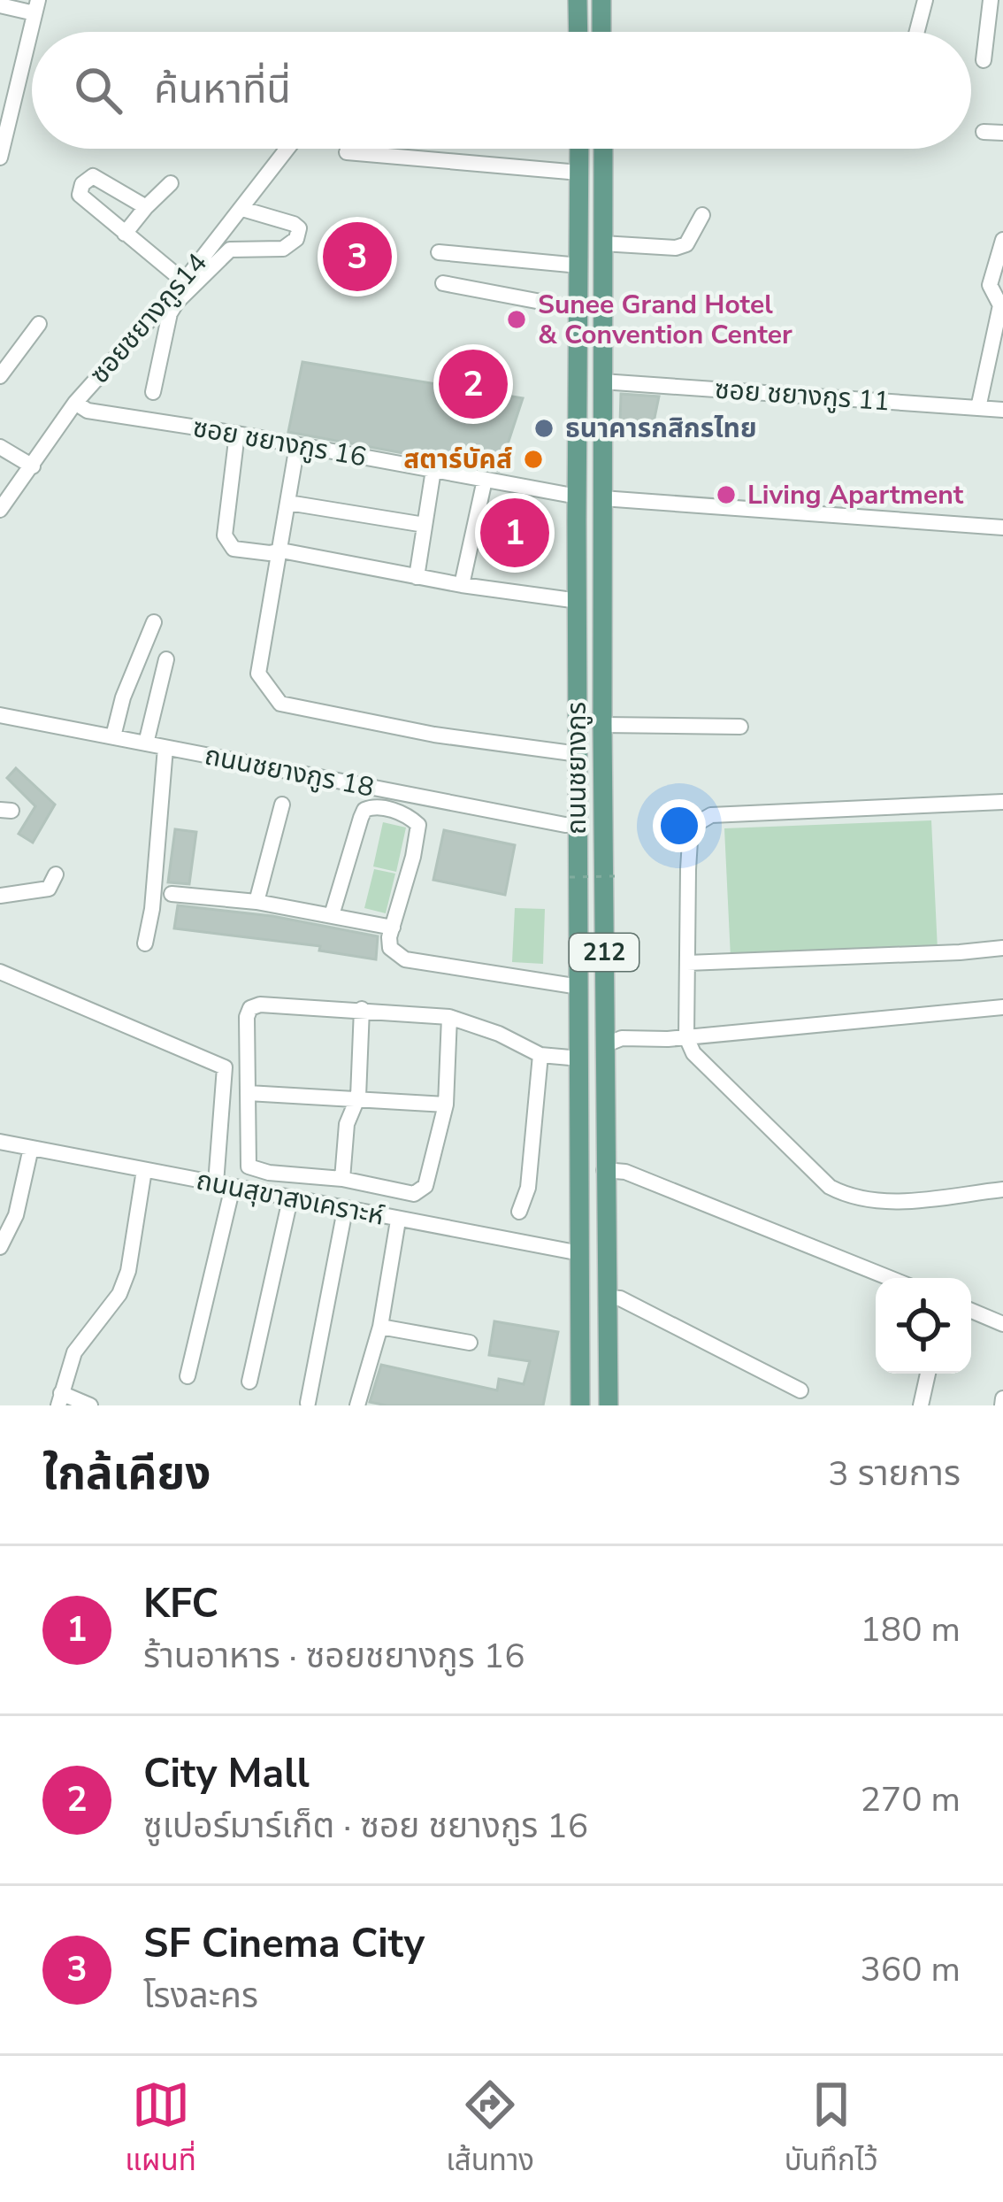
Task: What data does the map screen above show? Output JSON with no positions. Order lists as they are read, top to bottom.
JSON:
{
  "streets": {
    "main road": ["ถนนชยางกูร", "212"],
    "street": [
      "ซอยชยางกูร14",
      "ซอย ชยางกูร 11",
      "ซอย ชยางกูร 16",
      "ถนนชยางกูร 18",
      "ถนนสุขาสงเคราะห์"
    ]
  },
  "crossings": [
    ["ซอยชยางกูร14", "ซอย ชยางกูร 16"],
    ["ซอย ชยางกูร 11", "ถนนชยางกูร"],
    ["ซอย ชยางกูร 16", "ถนนชยางกูร"],
    ["ถนนชยางกูร", "ถนนชยางกูร 18"],
    ["ถนนชยางกูร", "ถนนสุขาสงเคราะห์"]
  ],
  "places": [
    "Sunee Grand Hotel & Convention Center",
    "ธนาคารกสิกรไทย",
    "สตาร์บัคส์",
    "Living Apartment"
  ],
  "page": {
    "search": "ค้นหาที่นี่",
    "pins": ["3", "2", "1"],
    "heading": ["ใกล้เคียง", "3 รายการ"],
    "list": [
      {
        "mark": "1",
        "name": "KFC",
        "note": "ร้านอาหาร · ซอยชยางกูร 16",
        "value": "180 m"
      },
      {
        "mark": "2",
        "name": "City Mall",
        "note": "ซูเปอร์มาร์เก็ต · ซอย ชยางกูร 16",
        "value": "270 m"
      },
      {
        "mark": "3",
        "name": "SF Cinema City",
        "note": "โรงละคร",
        "value": "360 m"
      }
    ],
    "nav": ["แผนที่", "เส้นทาง", "บันทึกไว้"]
  }
}
